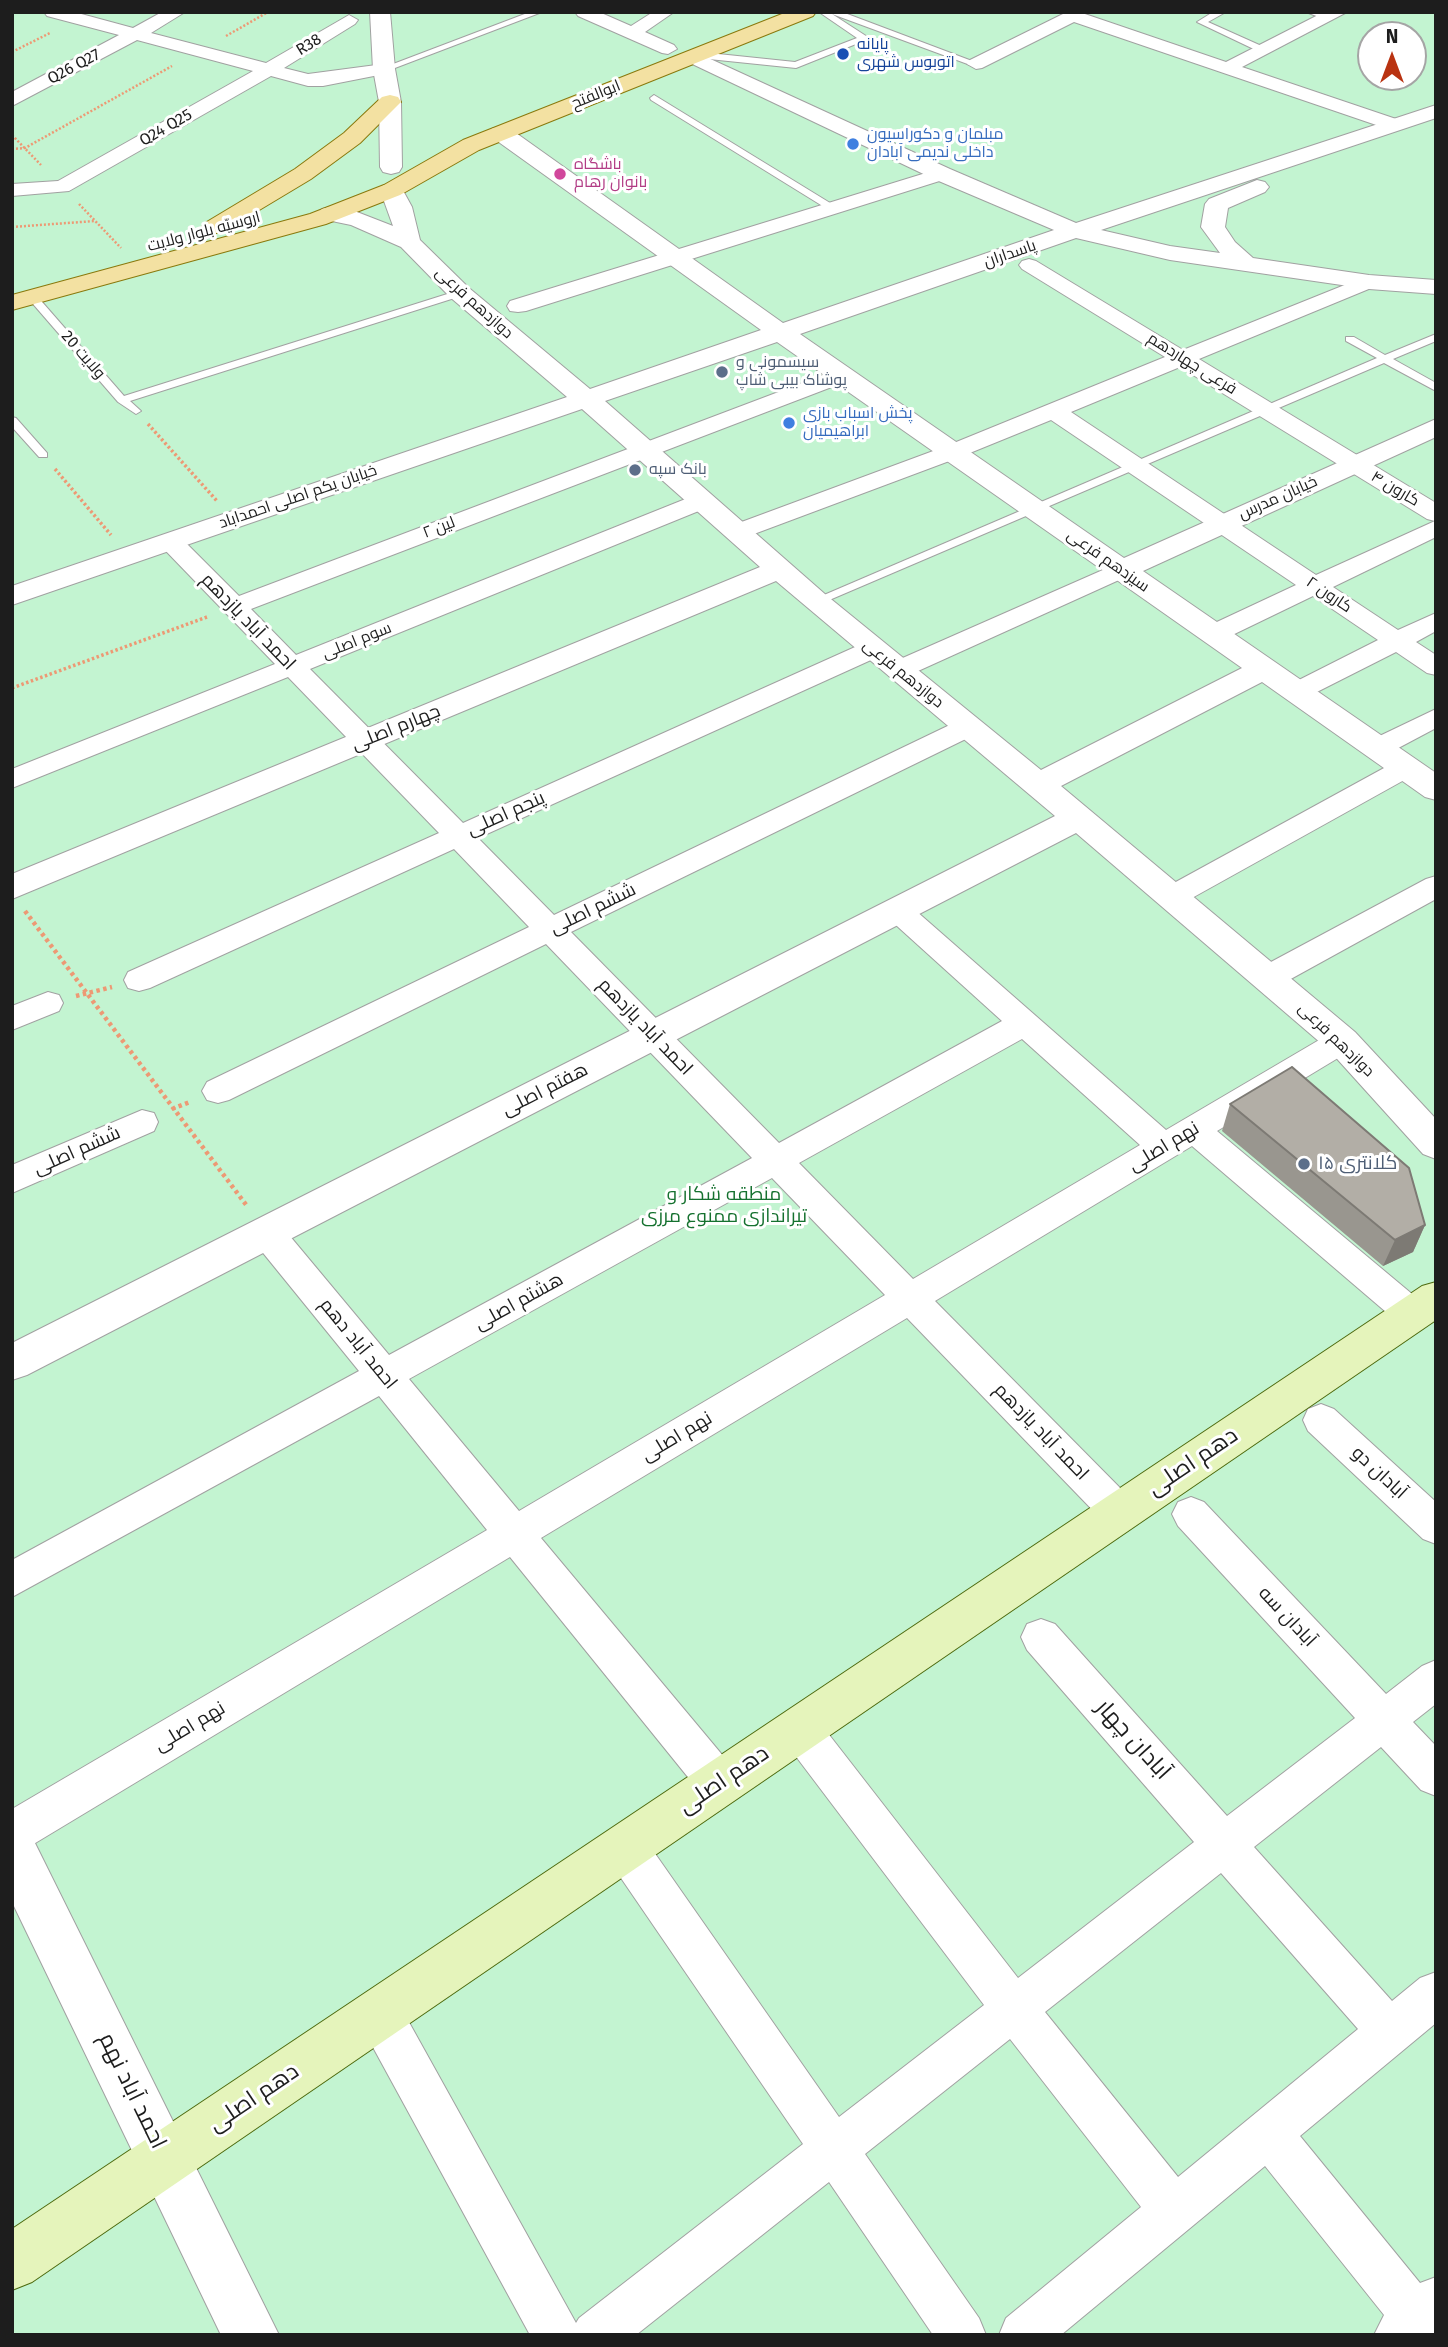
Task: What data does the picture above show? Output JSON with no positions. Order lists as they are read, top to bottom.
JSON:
{
  "streets": {
    "main road": ["ابوالفتح", "اروسیّه بلوار ولایت", "دهم اصلی"],
    "street": [
      "R38",
      "Q26 Q27",
      "Q24 Q25",
      "پاسداران",
      "دوازدهم فرعی",
      "فرعی چهاردهم",
      "کارون ۴",
      "خیابان یکم اصلی احمداباد",
      "خیابان مدرس",
      "لین ۲",
      "سیزدهم فرعی",
      "کارون ۲",
      "احمد آباد یازدهم",
      "سوم اصلی",
      "چهارم اصلی",
      "پنجم اصلی",
      "ششم اصلی",
      "هفتم اصلی",
      "نهم اصلی",
      "هشتم اصلی",
      "احمد آباد دهم",
      "آبادان دو",
      "آبادان سه",
      "آبادان چهار",
      "احمد آباد نهم"
    ],
    "lane": ["ولایت 20"]
  },
  "crossings": [
    ["R38", "Q24 Q25"],
    ["ابوالفتح", "اروسیّه بلوار ولایت"],
    ["ابوالفتح", "سیزدهم فرعی"],
    ["اروسیّه بلوار ولایت", "ولایت 20"],
    ["پاسداران", "دوازدهم فرعی"],
    ["پاسداران", "خیابان یکم اصلی احمداباد"],
    ["پاسداران", "سیزدهم فرعی"],
    ["دوازدهم فرعی", "خیابان یکم اصلی احمداباد"],
    ["دوازدهم فرعی", "لین ۲"],
    ["دوازدهم فرعی", "سوم اصلی"],
    ["دوازدهم فرعی", "چهارم اصلی"],
    ["دوازدهم فرعی", "پنجم اصلی"],
    ["دوازدهم فرعی", "ششم اصلی"],
    ["دوازدهم فرعی", "هفتم اصلی"],
    ["دوازدهم فرعی", "نهم اصلی"],
    ["فرعی چهاردهم", "کارون ۴"],
    ["فرعی چهاردهم", "خیابان مدرس"],
    ["کارون ۴", "خیابان مدرس"],
    ["خیابان یکم اصلی احمداباد", "احمد آباد یازدهم"],
    ["خیابان مدرس", "سیزدهم فرعی"],
    ["خیابان مدرس", "کارون ۲"],
    ["لین ۲", "سیزدهم فرعی"],
    ["لین ۲", "احمد آباد یازدهم"],
    ["احمد آباد یازدهم", "سوم اصلی"],
    ["احمد آباد یازدهم", "چهارم اصلی"],
    ["احمد آباد یازدهم", "پنجم اصلی"],
    ["احمد آباد یازدهم", "ششم اصلی"],
    ["احمد آباد یازدهم", "هفتم اصلی"],
    ["احمد آباد یازدهم", "نهم اصلی"],
    ["احمد آباد یازدهم", "هشتم اصلی"],
    ["احمد آباد یازدهم", "دهم اصلی"],
    ["هفتم اصلی", "احمد آباد دهم"],
    ["نهم اصلی", "احمد آباد دهم"],
    ["هشتم اصلی", "احمد آباد دهم"],
    ["احمد آباد دهم", "دهم اصلی"],
    ["دهم اصلی", "احمد آباد نهم"]
  ],
  "parks": ["منطقه شکار و تیراندازی ممنوع مرزی"],
  "places": [
    "پایانه اتوبوس شهری",
    "مبلمان و دکوراسیون داخلی ندیمی آبادان",
    "باشگاه بانوان رهام",
    "سیسمونی و پوشاک بیبی شاپ",
    "پخش اسباب بازی ابراهیمیان",
    "بانک سپه",
    "کلانتری ۱۵"
  ],
  "north": "top"
}
